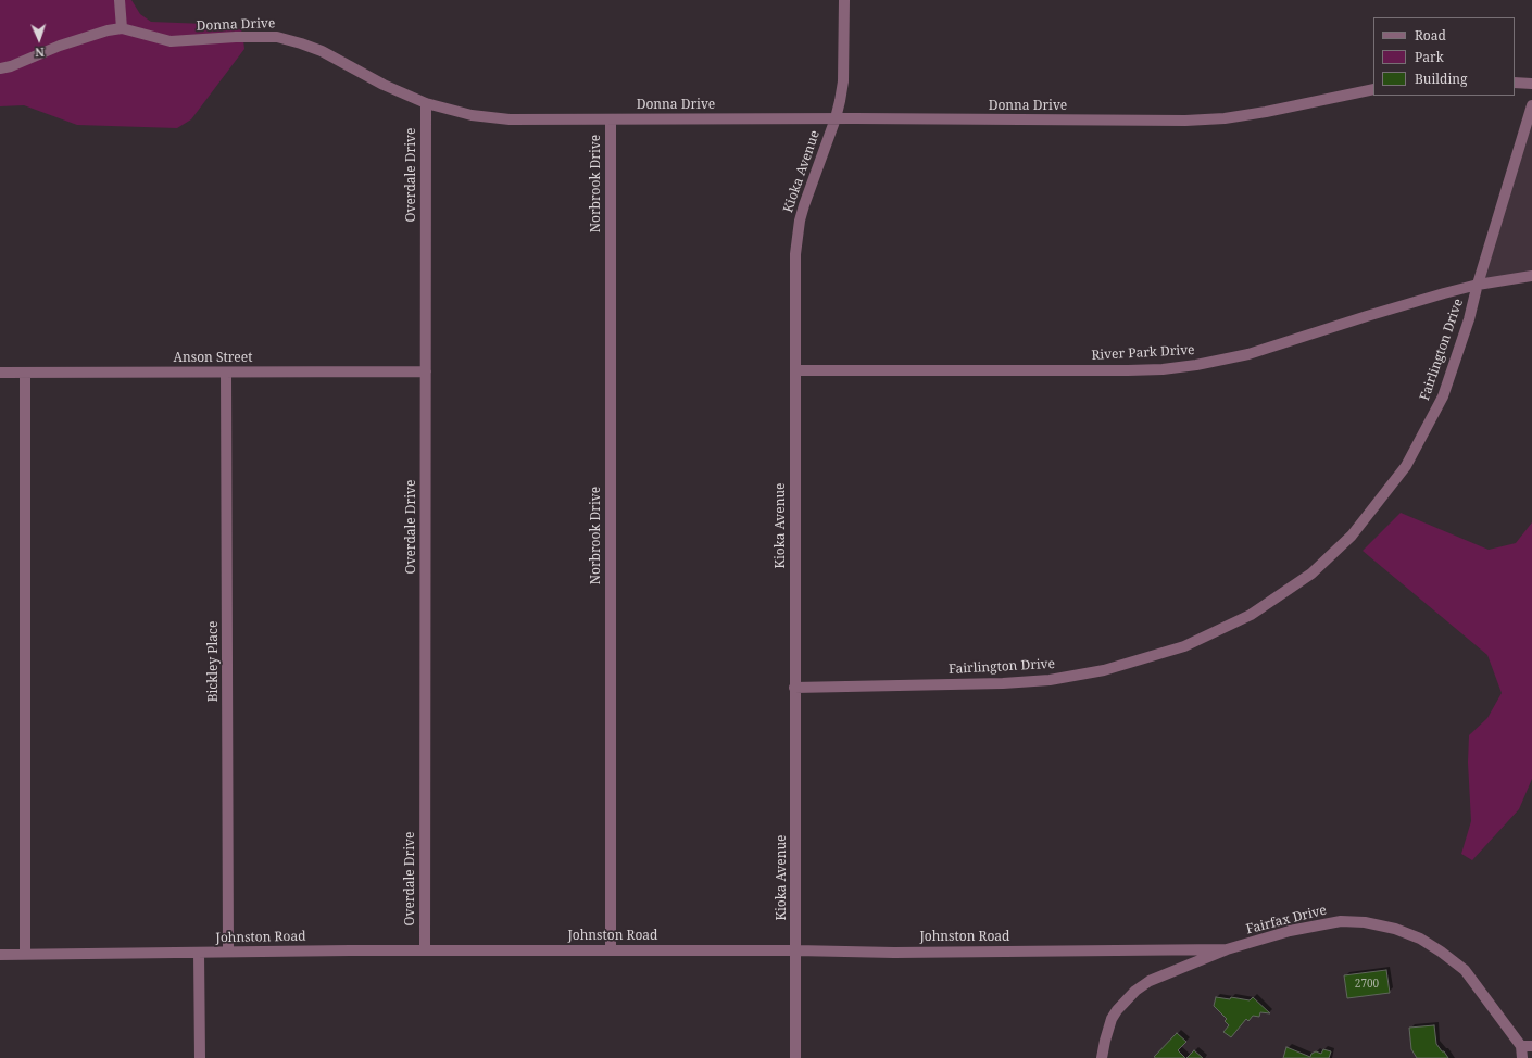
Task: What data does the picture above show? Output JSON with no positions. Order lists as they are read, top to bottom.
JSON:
{
  "streets": {
    "street": [
      "Donna Drive",
      "Kioka Avenue",
      "Overdale Drive",
      "Norbrook Drive",
      "Fairlington Drive",
      "River Park Drive",
      "Anson Street",
      "Bickley Place",
      "Fairfax Drive",
      "Johnston Road"
    ]
  },
  "crossings": [
    ["Donna Drive", "Kioka Avenue"],
    ["Donna Drive", "Overdale Drive"],
    ["Donna Drive", "Norbrook Drive"],
    ["Kioka Avenue", "Fairlington Drive"],
    ["Kioka Avenue", "River Park Drive"],
    ["Kioka Avenue", "Johnston Road"],
    ["Overdale Drive", "Anson Street"],
    ["Overdale Drive", "Johnston Road"],
    ["Norbrook Drive", "Johnston Road"],
    ["Fairlington Drive", "River Park Drive"],
    ["Anson Street", "Bickley Place"],
    ["Bickley Place", "Johnston Road"],
    ["Fairfax Drive", "Johnston Road"]
  ],
  "house_numbers": ["2700"],
  "legend": ["Road", "Park", "Building"],
  "north": "bottom"
}
